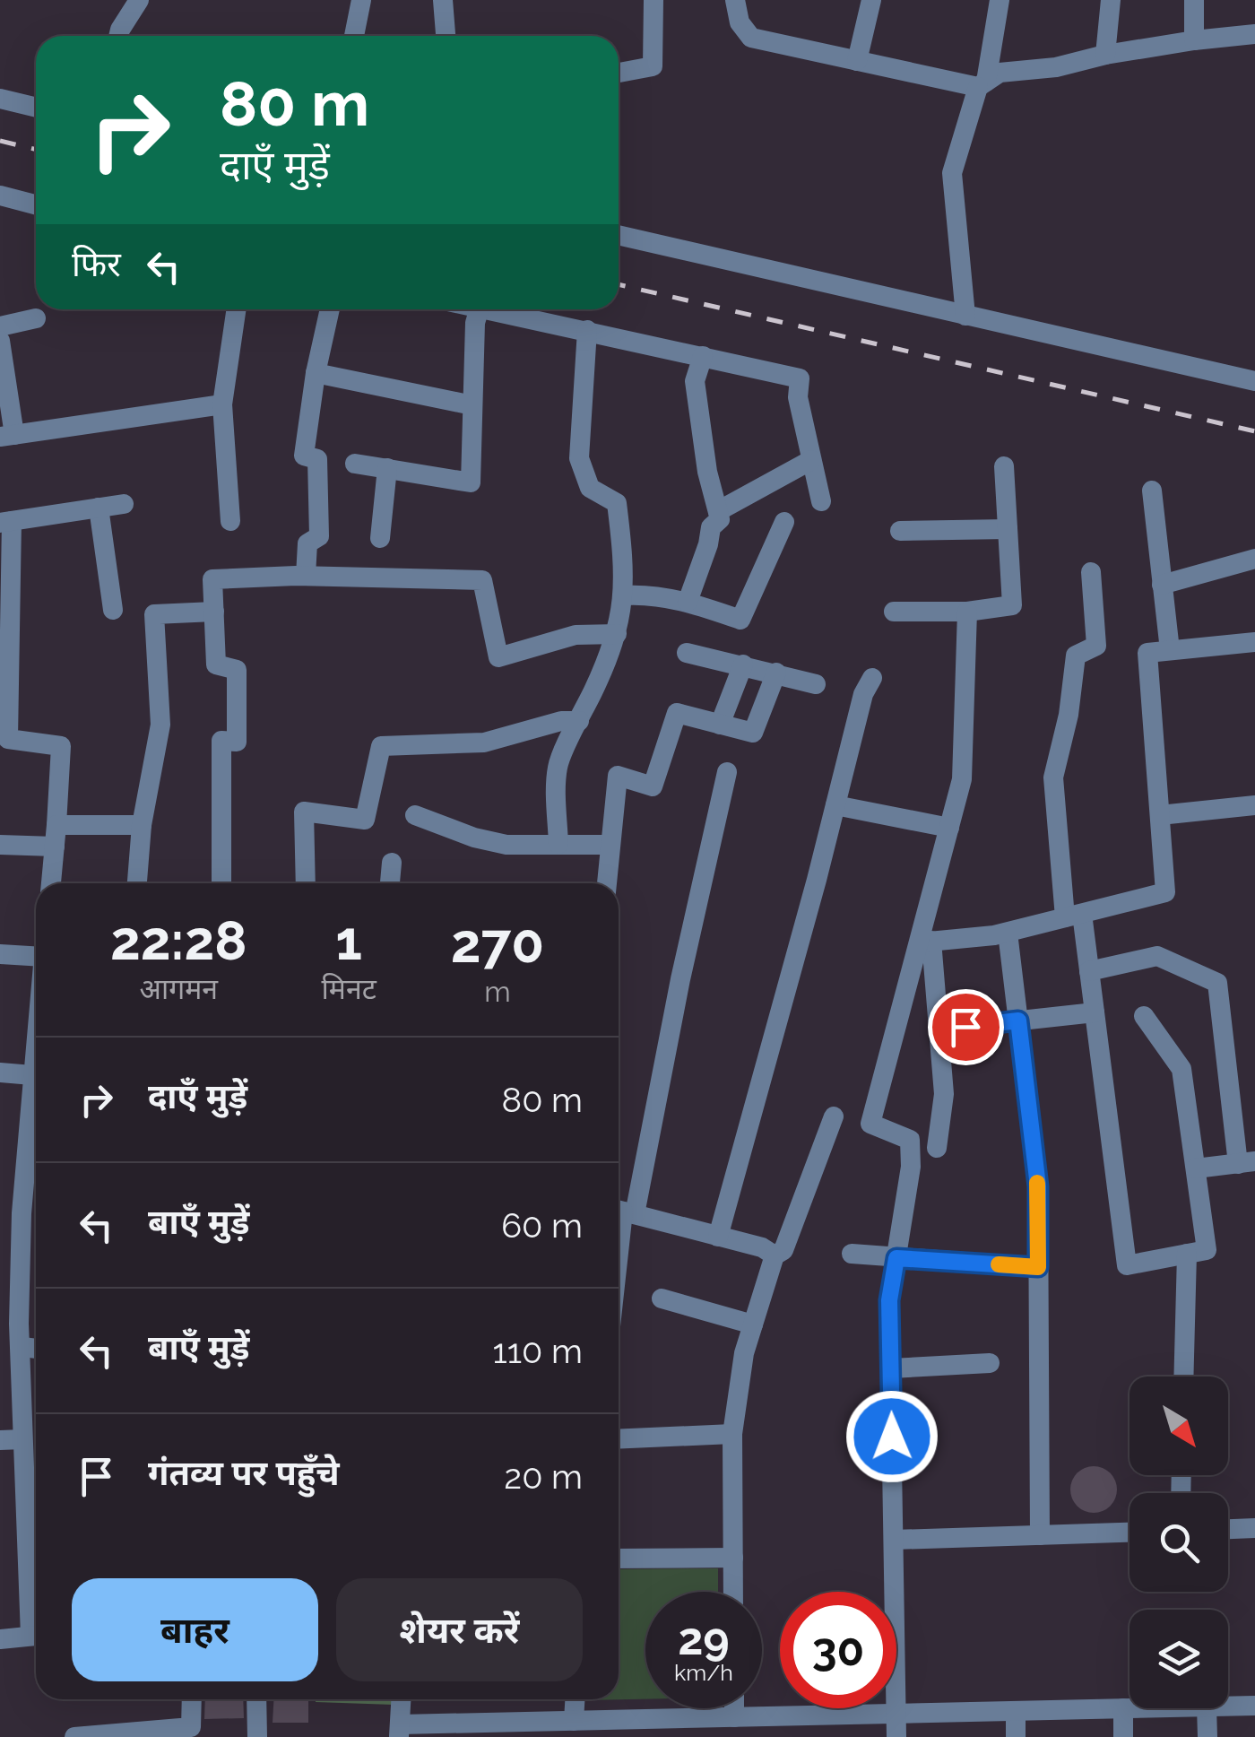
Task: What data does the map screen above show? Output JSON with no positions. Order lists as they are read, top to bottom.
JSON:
{
  "north": "bottom right",
  "page": {
    "turn": ["80 m", "दाएँ मुड़ें"],
    "then": "फिर",
    "eta": [
      "22:28",
      "आगमन",
      "1",
      "मिनट",
      "270",
      "m"
    ],
    "list": [
      {
        "name": "दाएँ मुड़ें",
        "value": "80 m"
      },
      {
        "name": "बाएँ मुड़ें",
        "value": "60 m"
      },
      {
        "name": "बाएँ मुड़ें",
        "value": "110 m"
      },
      {
        "name": "गंतव्य पर पहुँचे",
        "value": "20 m"
      }
    ],
    "buttons": ["बाहर", "शेयर करें"],
    "speed": "29 km/h",
    "limit": "30"
  }
}
